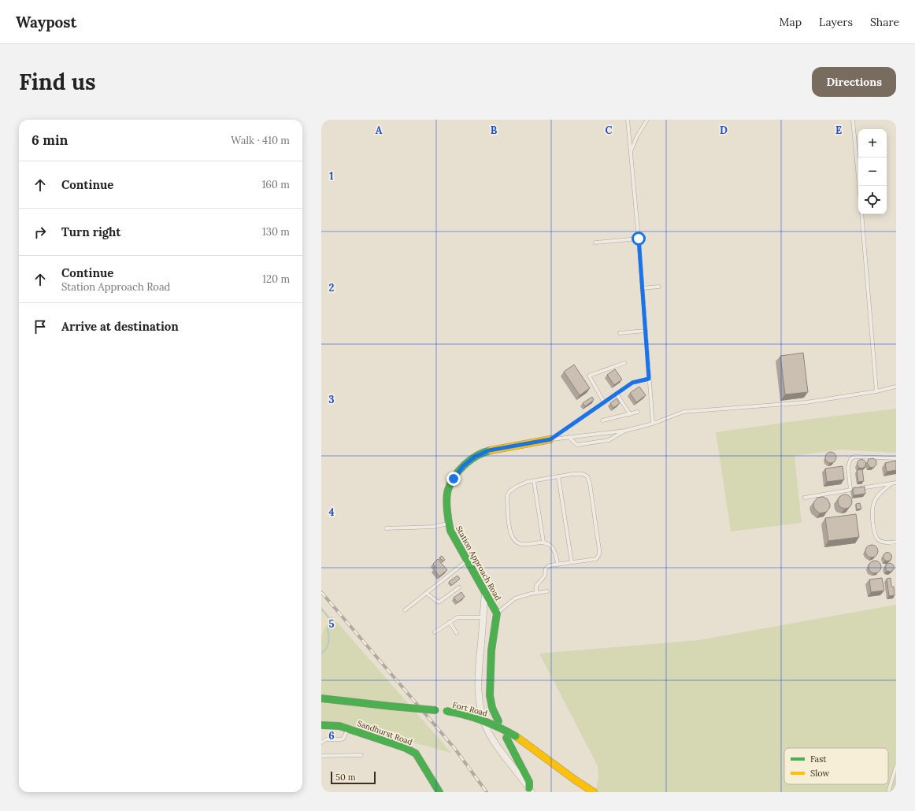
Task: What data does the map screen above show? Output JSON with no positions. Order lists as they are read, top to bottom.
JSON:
{
  "streets": {
    "street": ["Station Approach Road", "Fort Road", "Sandhurst Road"]
  },
  "legend": ["Fast", "Slow"],
  "scale_bar": "50 m",
  "page": {
    "header": "Waypost",
    "nav": ["Map", "Layers", "Share"],
    "buttons": "Directions",
    "title": "Find us",
    "heading": ["6 min", "Walk · 410 m"],
    "map_buttons": ["+", "−"],
    "list": [
      ["Continue", "160 m"],
      ["Turn right", "130 m"],
      ["Continue", "Station Approach Road", "120 m"],
      "Arrive at destination"
    ],
    "scale": "50 m"
  },
  "grid": {
    "columns": [
      "A",
      "B",
      "C",
      "D",
      "E"
    ],
    "rows": [
      "1",
      "2",
      "3",
      "4",
      "5",
      "6"
    ]
  }
}
